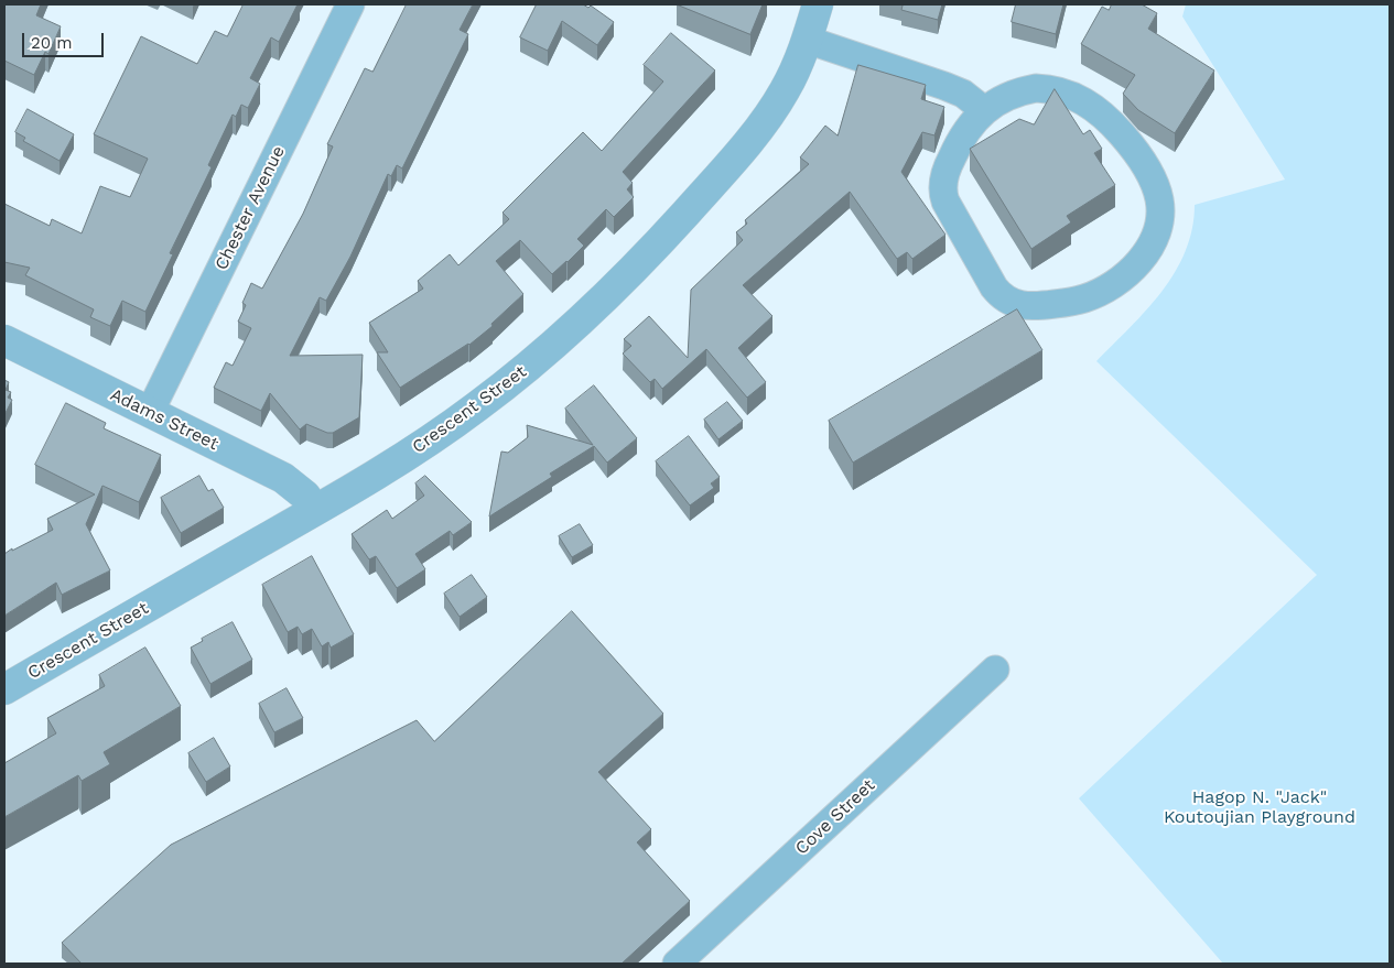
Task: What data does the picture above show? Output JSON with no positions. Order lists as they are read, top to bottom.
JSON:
{
  "streets": {
    "street": [
      "Chester Avenue",
      "Crescent Street",
      "Adams Street",
      "Cove Street"
    ]
  },
  "crossings": [
    ["Chester Avenue", "Adams Street"],
    ["Crescent Street", "Adams Street"]
  ],
  "parks": ["Hagop N. \"Jack\" Koutoujian Playground"],
  "scale_bar": "20 m"
}
